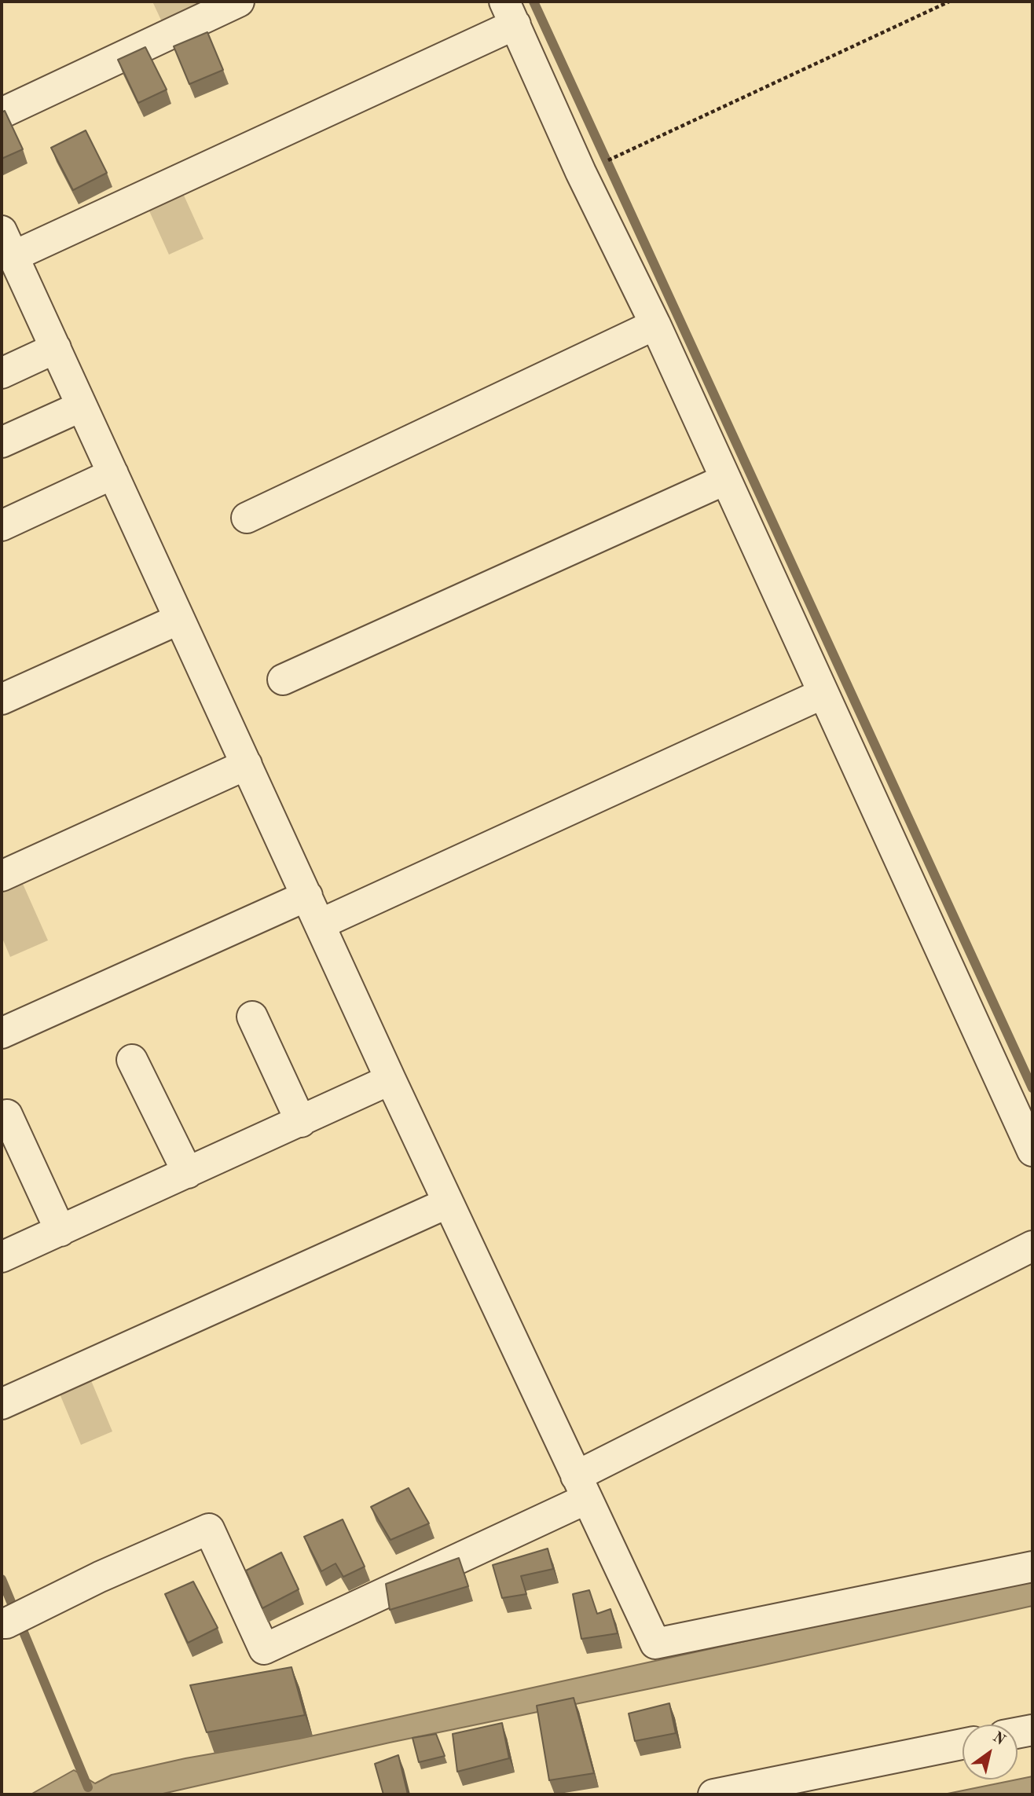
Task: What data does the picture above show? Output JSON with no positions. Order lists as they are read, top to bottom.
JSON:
{
  "north": "top right"
}
